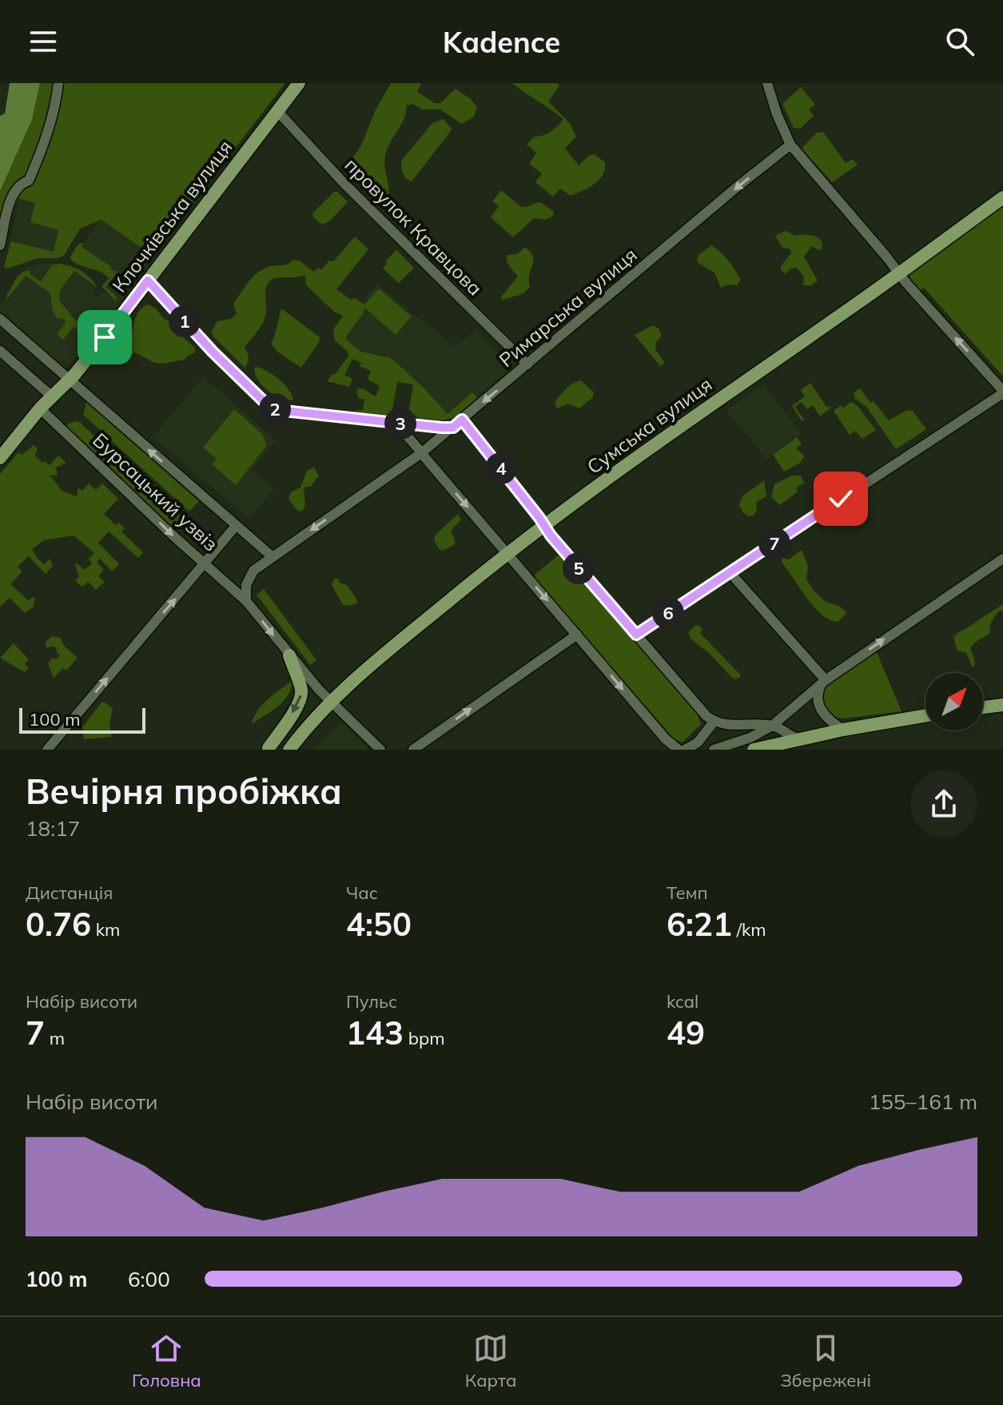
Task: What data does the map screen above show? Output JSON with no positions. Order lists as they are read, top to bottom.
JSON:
{
  "streets": {
    "main road": ["Клочківська вулиця", "Сумська вулиця"],
    "street": ["провулок Кравцова", "Римарська вулиця", "Бурсацький узвіз"]
  },
  "crossings": [
    ["Клочківська вулиця", "провулок Кравцова"],
    ["Клочківська вулиця", "Бурсацький узвіз"],
    ["провулок Кравцова", "Римарська вулиця"],
    ["Римарська вулиця", "Бурсацький узвіз"],
    ["Сумська вулиця", "Бурсацький узвіз"]
  ],
  "one_way": ["Римарська вулиця"],
  "scale_bar": "100 m",
  "north": "top right",
  "page": {
    "header": "Kadence",
    "pins": [
      "1",
      "2",
      "3",
      "4",
      "7",
      "5",
      "6"
    ],
    "scale": "100 m",
    "heading": ["Вечірня пробіжка", "18:17"],
    "stats": [
      ["Дистанція", "0.76 km"],
      ["Час", "4:50"],
      ["Темп", "6:21 /km"],
      ["Набір висоти", "7 m"],
      ["Пульс", "143 bpm"],
      ["kcal", "49"]
    ],
    "chart": ["Набір висоти", "155–161 m"],
    "list": [
      {
        "name": "100 m",
        "note": "6:00"
      }
    ],
    "tabs": ["Головна", "Карта", "Збережені"]
  }
}
